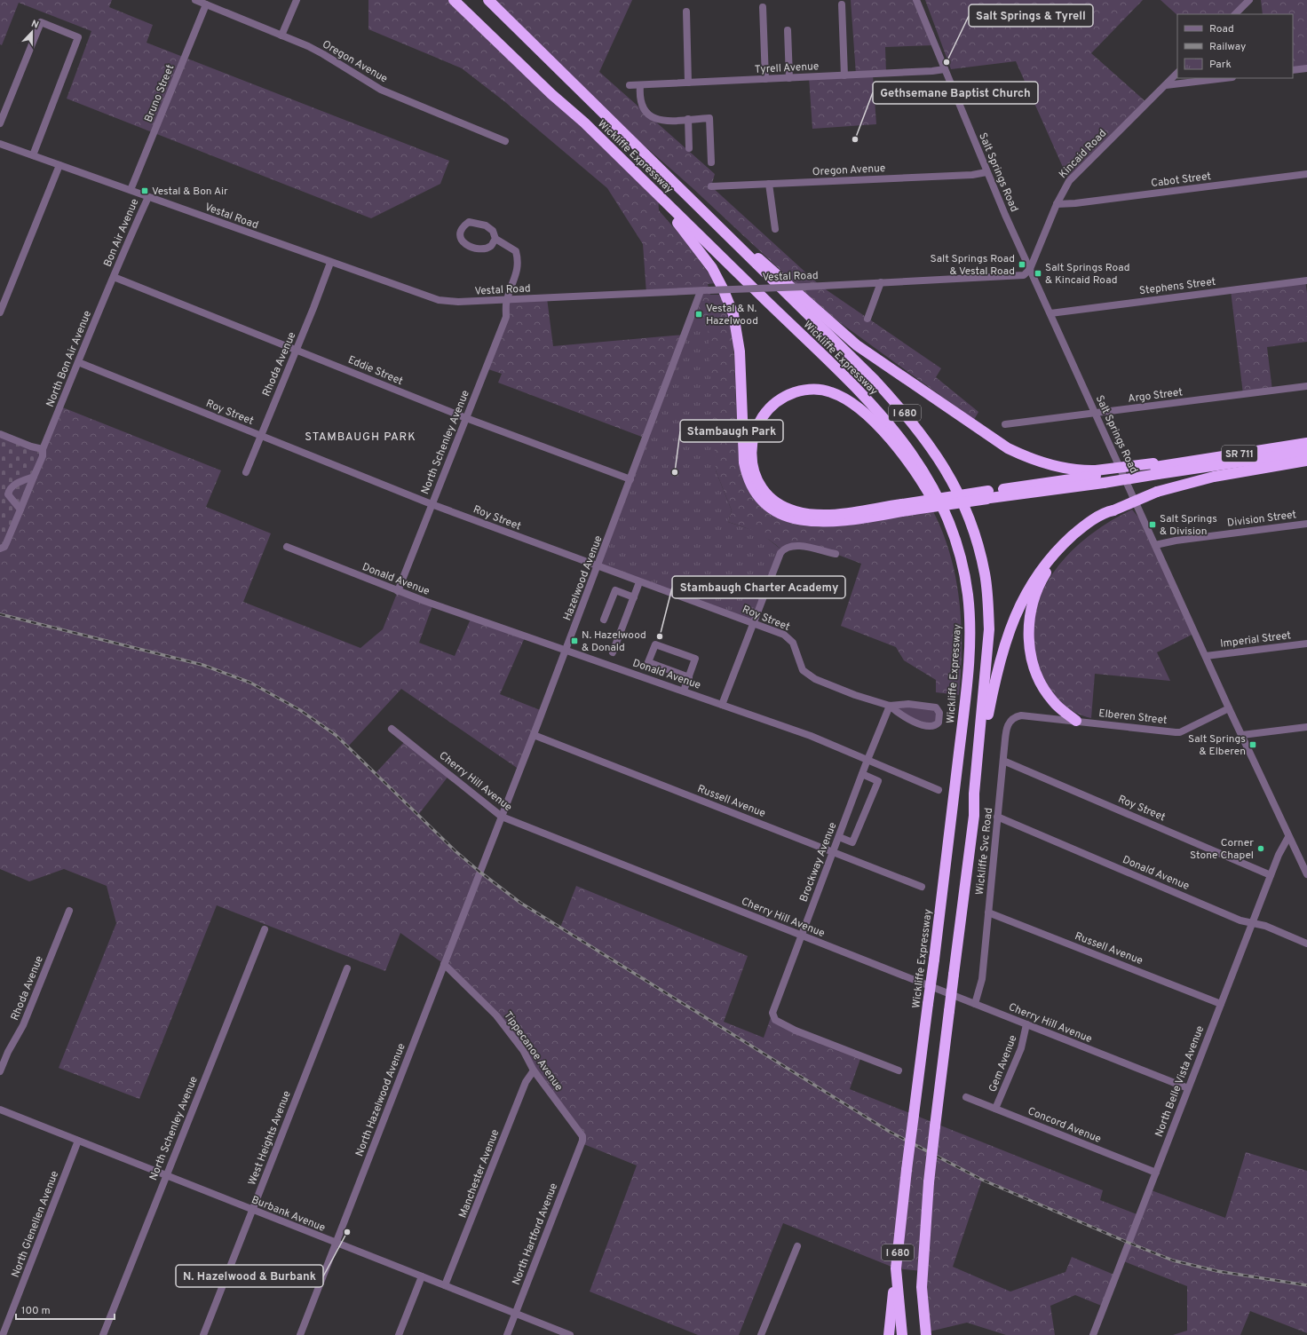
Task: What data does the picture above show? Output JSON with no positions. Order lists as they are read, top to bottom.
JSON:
{
  "streets": {
    "highway": ["Wickliffe Expressway", "I 680", "SR 711"],
    "street": [
      "Oregon Avenue",
      "Tyrell Avenue",
      "Bruno Street",
      "Kincaid Road",
      "Salt Springs Road",
      "Cabot Street",
      "Vestal Road",
      "Bon Air Avenue",
      "Stephens Street",
      "North Bon Air Avenue",
      "Rhoda Avenue",
      "Eddie Street",
      "Argo Street",
      "Roy Street",
      "North Schenley Avenue",
      "Division Street",
      "Hazelwood Avenue",
      "Donald Avenue",
      "Imperial Street",
      "Elberen Street",
      "Cherry Hill Avenue",
      "Russell Avenue",
      "Wickliffe Svc Road",
      "Brockway Avenue",
      "Tippecanoe Avenue",
      "Gem Avenue",
      "North Belle Vista Avenue",
      "North Hazelwood Avenue",
      "Concord Avenue",
      "West Heights Avenue",
      "Manchester Avenue",
      "Burbank Avenue",
      "North Glenellen Avenue",
      "North Hartford Avenue"
    ]
  },
  "crossings": [
    ["Oregon Avenue", "Bruno Street"],
    ["Oregon Avenue", "Salt Springs Road"],
    ["Tyrell Avenue", "Salt Springs Road"],
    ["Bruno Street", "Vestal Road"],
    ["Kincaid Road", "Salt Springs Road"],
    ["Kincaid Road", "Cabot Street"],
    ["Kincaid Road", "Vestal Road"],
    ["Salt Springs Road", "Vestal Road"],
    ["Salt Springs Road", "Stephens Street"],
    ["Salt Springs Road", "Argo Street"],
    ["Salt Springs Road", "Division Street"],
    ["Salt Springs Road", "Imperial Street"],
    ["Salt Springs Road", "Elberen Street"],
    ["Salt Springs Road", "North Belle Vista Avenue"],
    ["Vestal Road", "Bon Air Avenue"],
    ["Vestal Road", "Rhoda Avenue"],
    ["Vestal Road", "North Schenley Avenue"],
    ["Vestal Road", "Hazelwood Avenue"],
    ["Bon Air Avenue", "North Bon Air Avenue"],
    ["Bon Air Avenue", "Eddie Street"],
    ["North Bon Air Avenue", "Eddie Street"],
    ["North Bon Air Avenue", "Roy Street"],
    ["Rhoda Avenue", "Eddie Street"],
    ["Rhoda Avenue", "Roy Street"],
    ["Eddie Street", "North Schenley Avenue"],
    ["Eddie Street", "Hazelwood Avenue"],
    ["Roy Street", "North Schenley Avenue"],
    ["Roy Street", "Hazelwood Avenue"],
    ["Roy Street", "Wickliffe Svc Road"],
    ["Roy Street", "Brockway Avenue"],
    ["Roy Street", "North Belle Vista Avenue"],
    ["North Schenley Avenue", "Donald Avenue"],
    ["North Schenley Avenue", "Burbank Avenue"],
    ["Hazelwood Avenue", "Donald Avenue"],
    ["Hazelwood Avenue", "Cherry Hill Avenue"],
    ["Hazelwood Avenue", "Russell Avenue"],
    ["Hazelwood Avenue", "North Hazelwood Avenue"],
    ["Donald Avenue", "Wickliffe Svc Road"],
    ["Donald Avenue", "Brockway Avenue"],
    ["Donald Avenue", "North Belle Vista Avenue"],
    ["Elberen Street", "Wickliffe Svc Road"],
    ["Cherry Hill Avenue", "Wickliffe Svc Road"],
    ["Cherry Hill Avenue", "Brockway Avenue"],
    ["Cherry Hill Avenue", "Gem Avenue"],
    ["Cherry Hill Avenue", "North Belle Vista Avenue"],
    ["Russell Avenue", "Wickliffe Svc Road"],
    ["Russell Avenue", "Brockway Avenue"],
    ["Russell Avenue", "North Belle Vista Avenue"],
    ["Tippecanoe Avenue", "North Hazelwood Avenue"],
    ["Tippecanoe Avenue", "Manchester Avenue"],
    ["Tippecanoe Avenue", "North Hartford Avenue"],
    ["Gem Avenue", "Concord Avenue"],
    ["North Belle Vista Avenue", "Concord Avenue"],
    ["North Hazelwood Avenue", "Burbank Avenue"],
    ["West Heights Avenue", "Burbank Avenue"],
    ["Manchester Avenue", "Burbank Avenue"],
    ["Burbank Avenue", "North Glenellen Avenue"],
    ["Burbank Avenue", "North Hartford Avenue"]
  ],
  "districts": ["STAMBAUGH PARK"],
  "places": {
    "other": [
      "Salt Springs & Tyrell",
      "Gethsemane Baptist Church",
      "Stambaugh Park",
      "Stambaugh Charter Academy",
      "Corner Stone Chapel",
      "N. Hazelwood & Burbank"
    ],
    "transit": [
      "Vestal & Bon Air",
      "Salt Springs Road & Vestal Road",
      "Salt Springs Road & Kincaid Road",
      "Vestal & N. Hazelwood",
      "Salt Springs & Division",
      "N. Hazelwood & Donald",
      "Salt Springs & Elberen"
    ]
  },
  "legend": ["Road", "Railway", "Park"],
  "scale_bar": "100 m",
  "north": "top"
}
